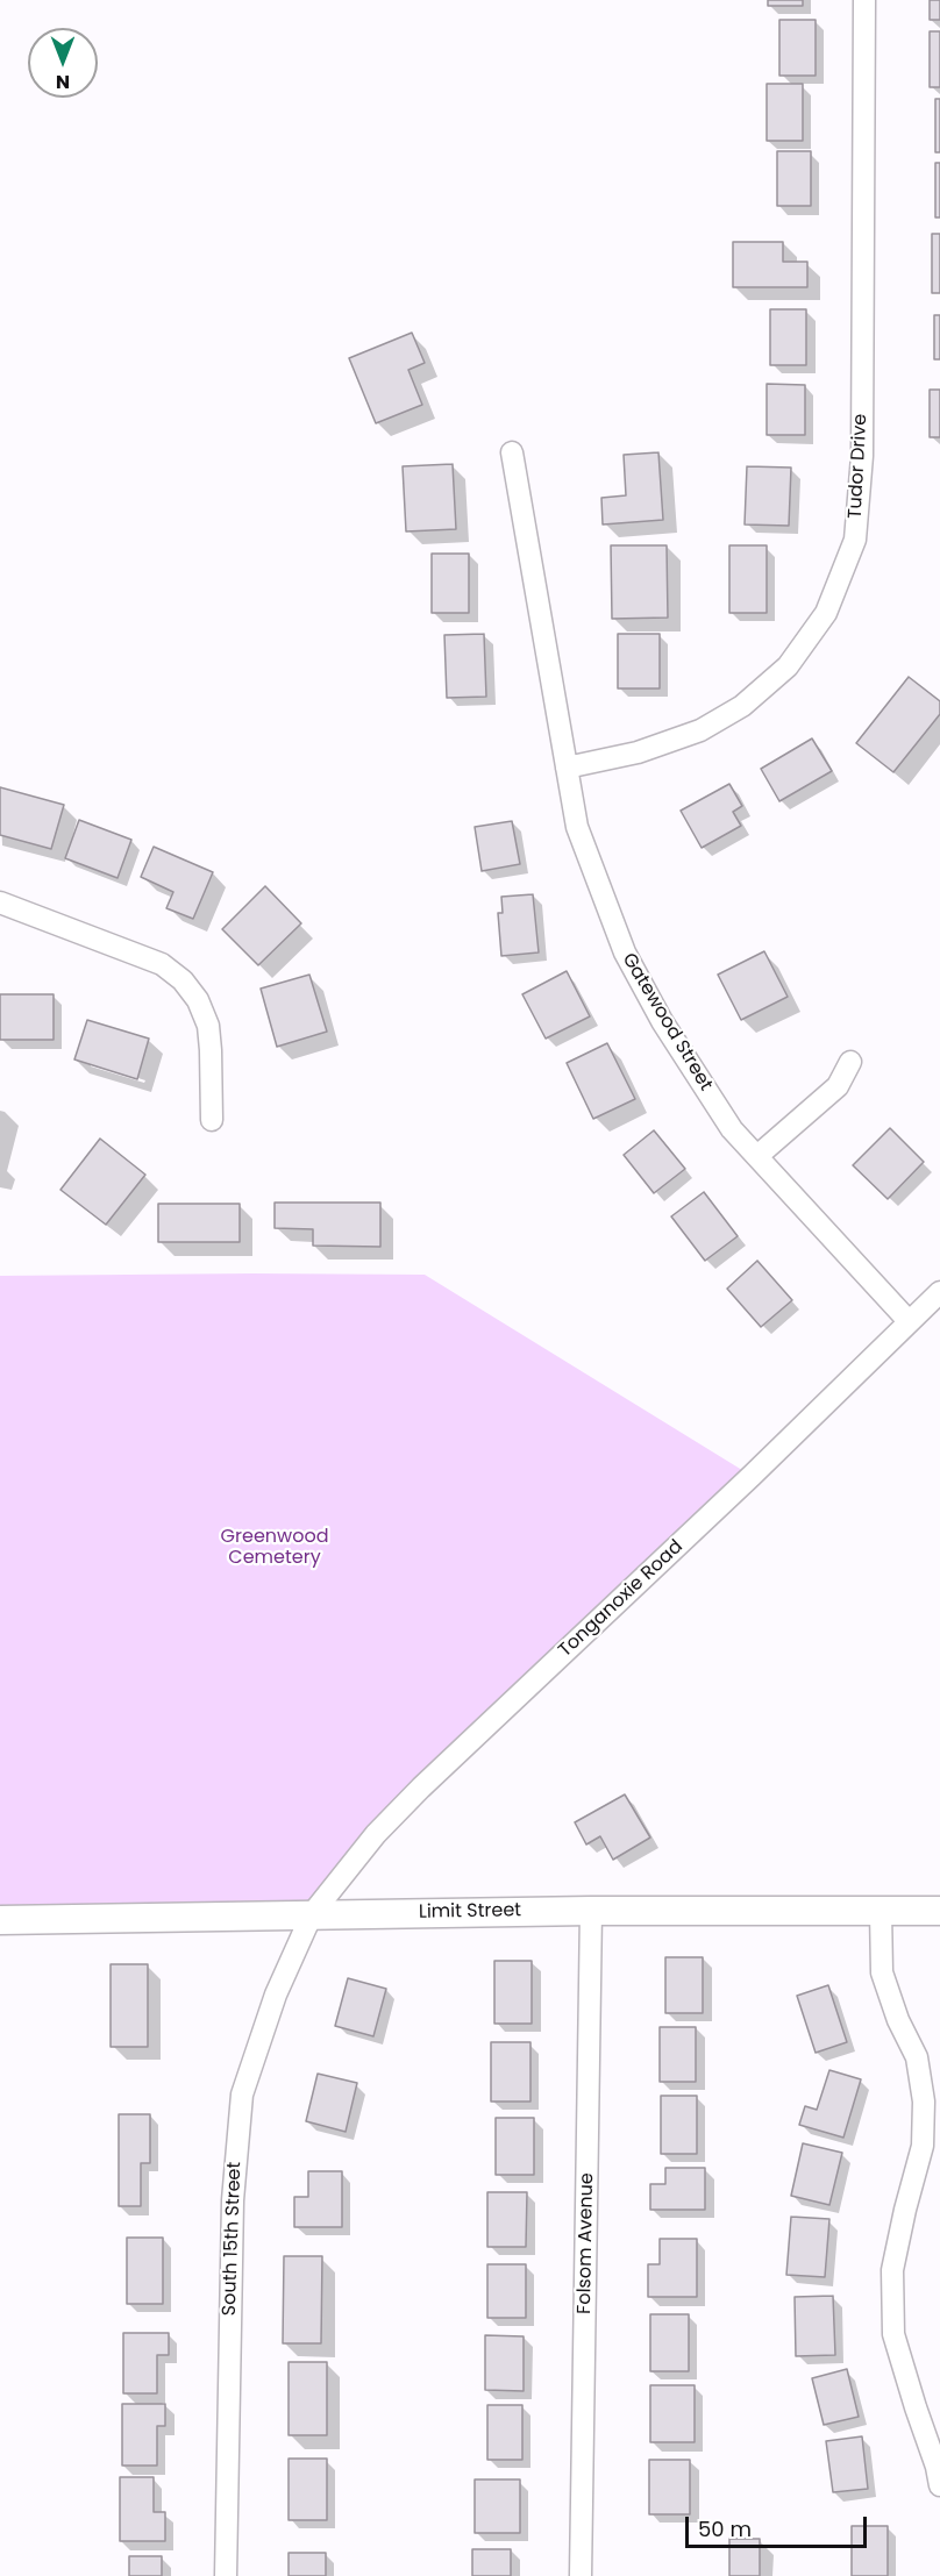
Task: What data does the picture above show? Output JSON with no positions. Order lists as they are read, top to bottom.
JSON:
{
  "streets": {
    "street": [
      "Tudor Drive",
      "Gatewood Street",
      "Tonganoxie Road",
      "Limit Street",
      "South 15th Street",
      "Folsom Avenue"
    ]
  },
  "crossings": [
    ["Tudor Drive", "Gatewood Street"],
    ["Gatewood Street", "Tonganoxie Road"],
    ["Tonganoxie Road", "Limit Street"],
    ["Tonganoxie Road", "South 15th Street"],
    ["Limit Street", "South 15th Street"],
    ["Limit Street", "Folsom Avenue"]
  ],
  "parks": ["Greenwood Cemetery"],
  "scale_bar": "50 m",
  "north": "bottom"
}
